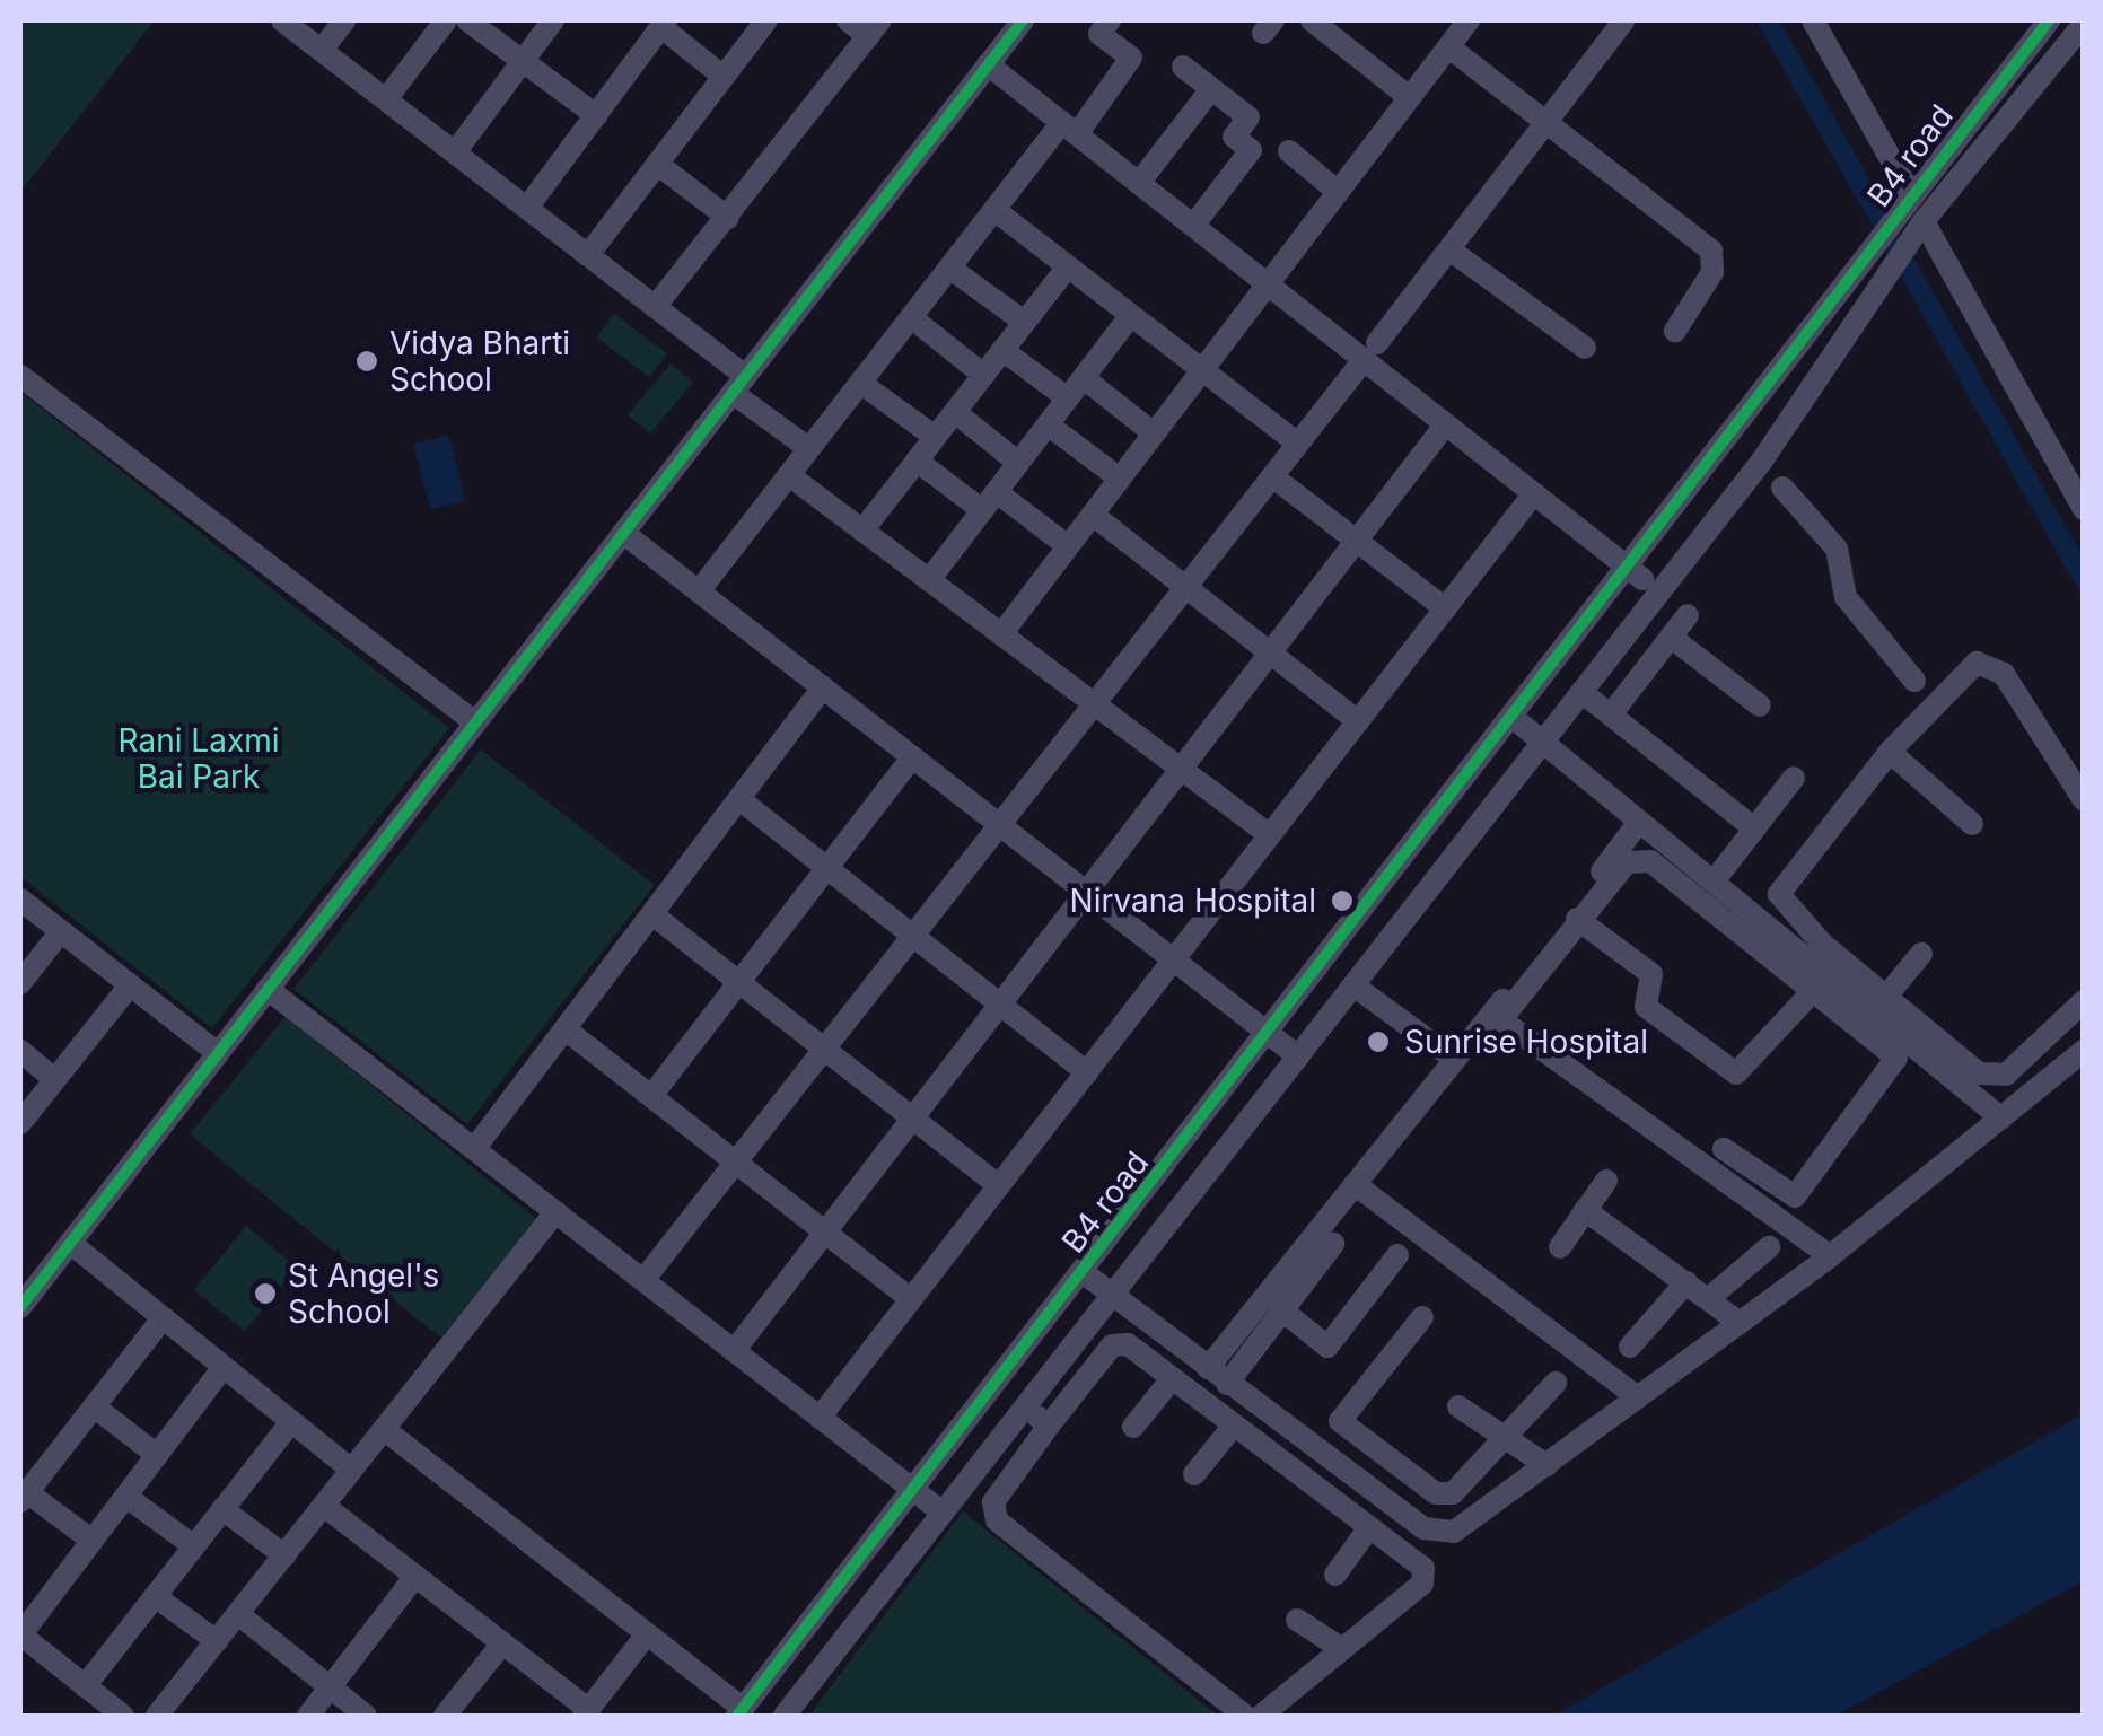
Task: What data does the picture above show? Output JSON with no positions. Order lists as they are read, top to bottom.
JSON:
{
  "streets": {
    "street": ["B4 road"]
  },
  "parks": ["Rani Laxmi Bai Park"],
  "places": [
    "Vidya Bharti School",
    "Nirvana Hospital",
    "Sunrise Hospital",
    "St Angel's School"
  ]
}
